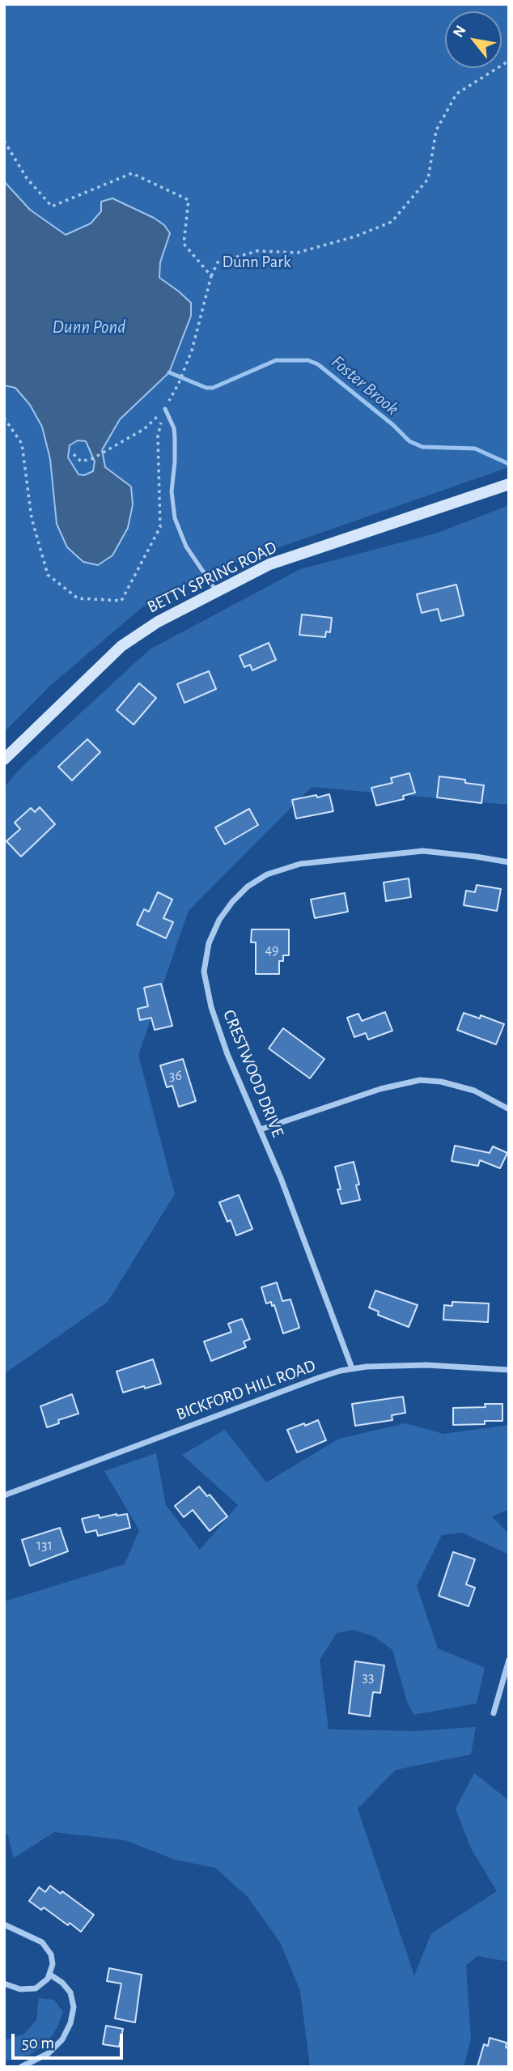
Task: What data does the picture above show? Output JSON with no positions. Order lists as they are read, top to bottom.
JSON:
{
  "streets": {
    "street": ["BETTY SPRING ROAD", "CRESTWOOD DRIVE", "BICKFORD HILL ROAD"]
  },
  "crossings": [
    ["CRESTWOOD DRIVE", "BICKFORD HILL ROAD"]
  ],
  "water": ["Dunn Pond", "Foster Brook"],
  "parks": ["Dunn Park"],
  "house_numbers": [
    "49",
    "36",
    "131",
    "33"
  ],
  "scale_bar": "50 m",
  "north": "top left"
}
